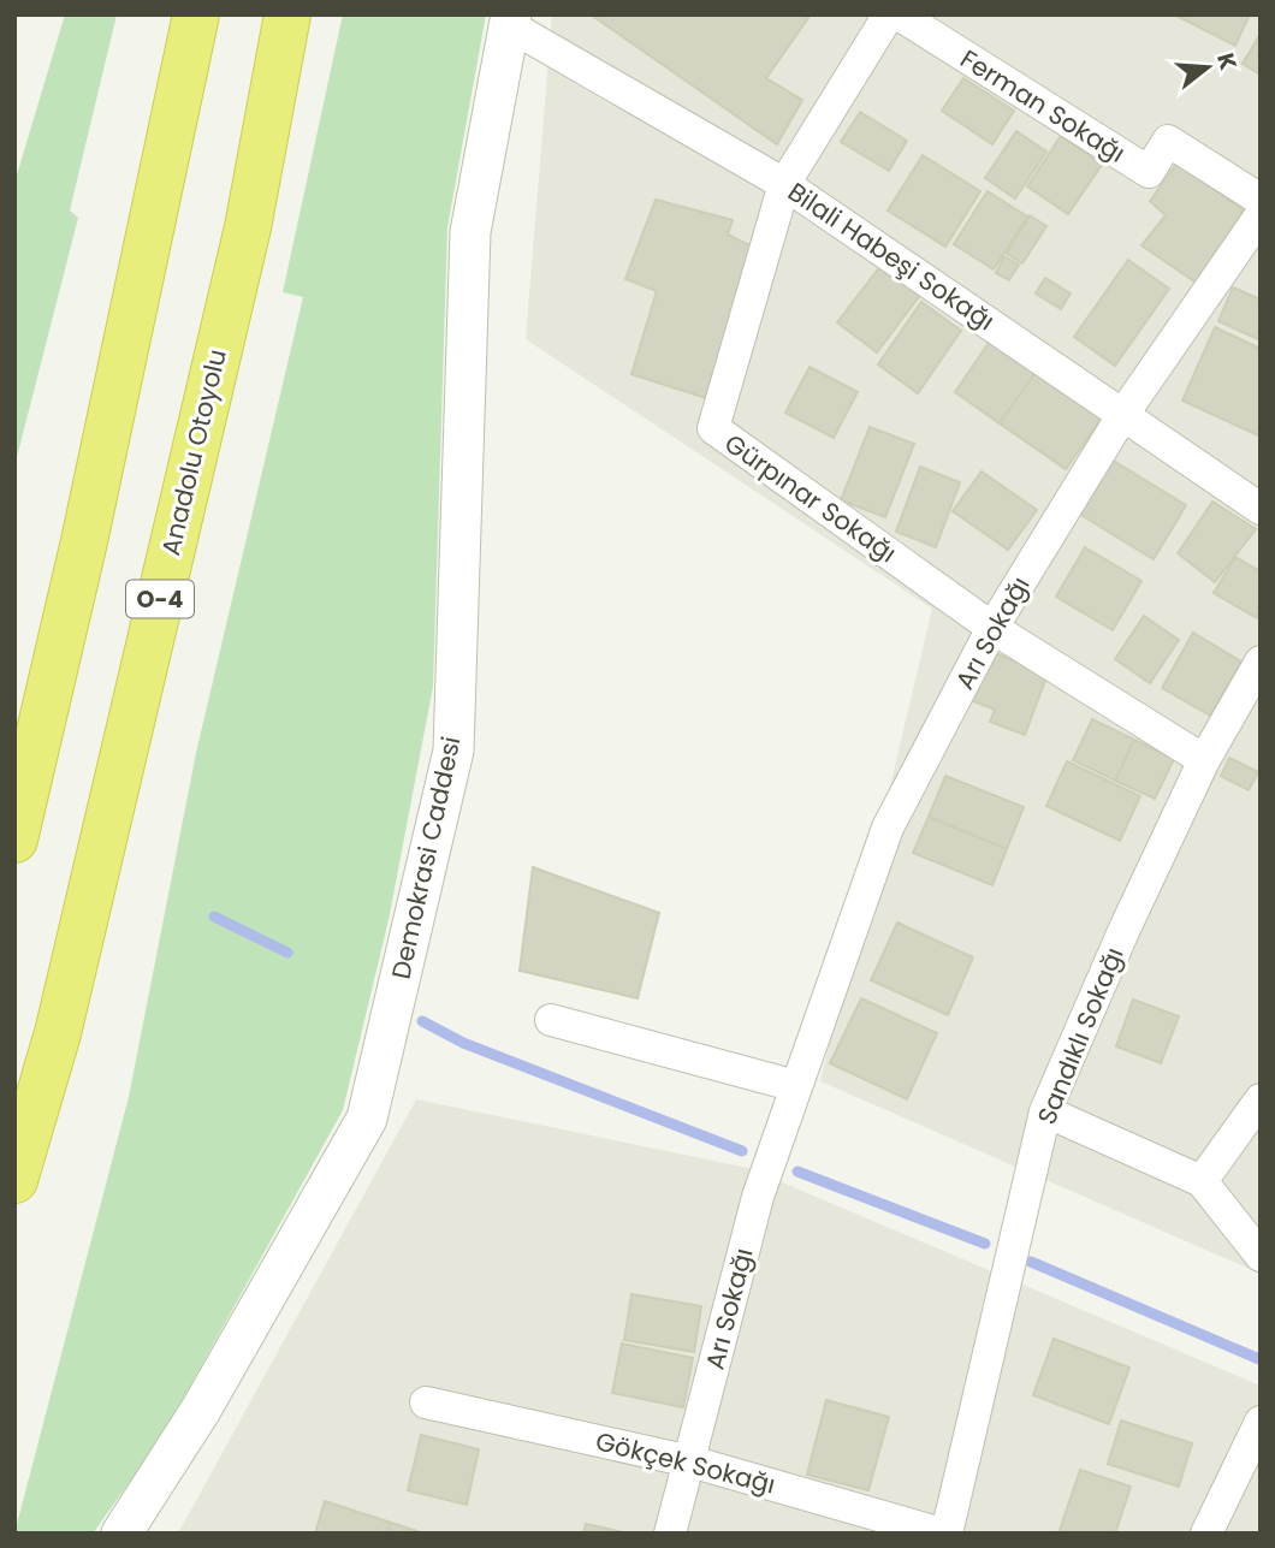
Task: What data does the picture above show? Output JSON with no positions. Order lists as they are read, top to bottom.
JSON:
{
  "streets": {
    "highway": ["Anadolu Otoyolu", "O-4"],
    "street": [
      "Ferman Sokağı",
      "Bilali Habeşi Sokağı",
      "Gürpınar Sokağı",
      "Arı Sokağı",
      "Demokrasi Caddesi",
      "Sandıklı Sokağı",
      "Gökçek Sokağı"
    ]
  },
  "crossings": [
    ["Bilali Habeşi Sokağı", "Gürpınar Sokağı"],
    ["Bilali Habeşi Sokağı", "Arı Sokağı"],
    ["Bilali Habeşi Sokağı", "Demokrasi Caddesi"],
    ["Gürpınar Sokağı", "Arı Sokağı"],
    ["Gürpınar Sokağı", "Sandıklı Sokağı"],
    ["Arı Sokağı", "Gökçek Sokağı"],
    ["Sandıklı Sokağı", "Gökçek Sokağı"]
  ],
  "north": "right"
}
